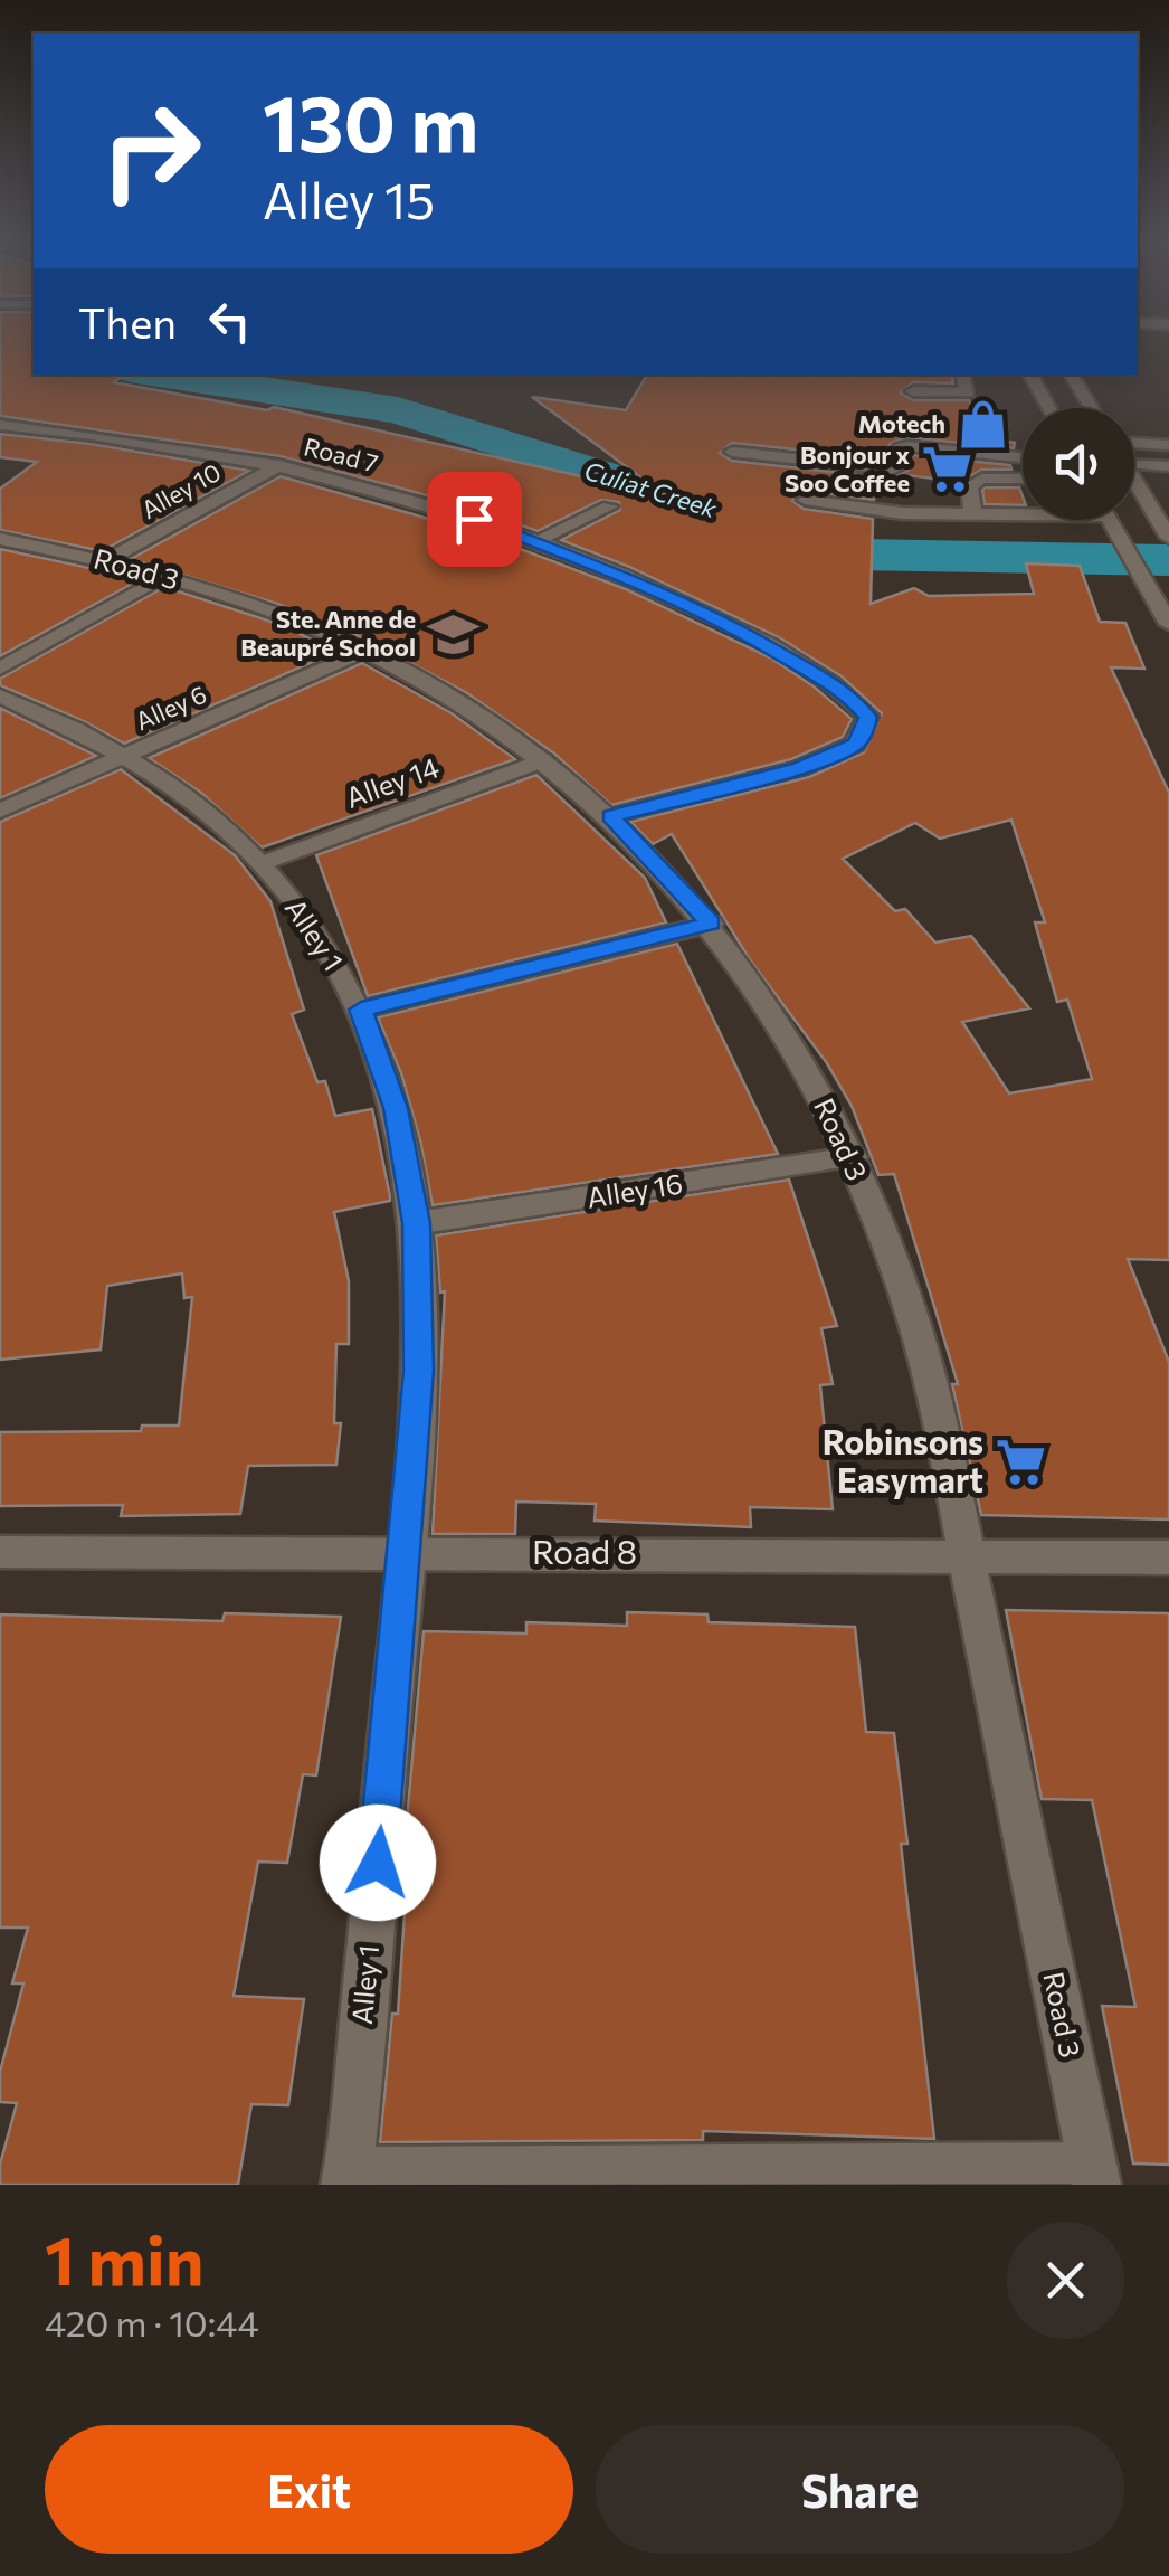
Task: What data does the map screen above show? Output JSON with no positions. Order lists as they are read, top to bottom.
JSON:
{
  "streets": {
    "street": [
      "Road 7",
      "Alley 10",
      "Road 3",
      "Alley 6",
      "Alley 14",
      "Alley 1",
      "Alley 16",
      "Road 8"
    ]
  },
  "crossings": [
    ["Road 7", "Alley 10"],
    ["Road 7", "Road 3"],
    ["Alley 10", "Road 3"],
    ["Road 3", "Alley 6"],
    ["Road 3", "Alley 14"],
    ["Road 3", "Alley 16"],
    ["Road 3", "Road 8"],
    ["Alley 6", "Alley 1"],
    ["Alley 14", "Alley 1"],
    ["Alley 1", "Alley 16"],
    ["Alley 1", "Road 8"]
  ],
  "water": ["Culiat Creek"],
  "places": {
    "shop": ["Motech"],
    "supermarket": ["Bonjour x Soo Coffee", "Robinsons Easymart"],
    "school or university": ["Ste. Anne de Beaupré School"]
  },
  "page": {
    "turn": ["130 m", "Alley 15"],
    "then": "Then",
    "heading": ["1 min", "420 m · 10:44"],
    "buttons": ["Exit", "Share"]
  }
}
